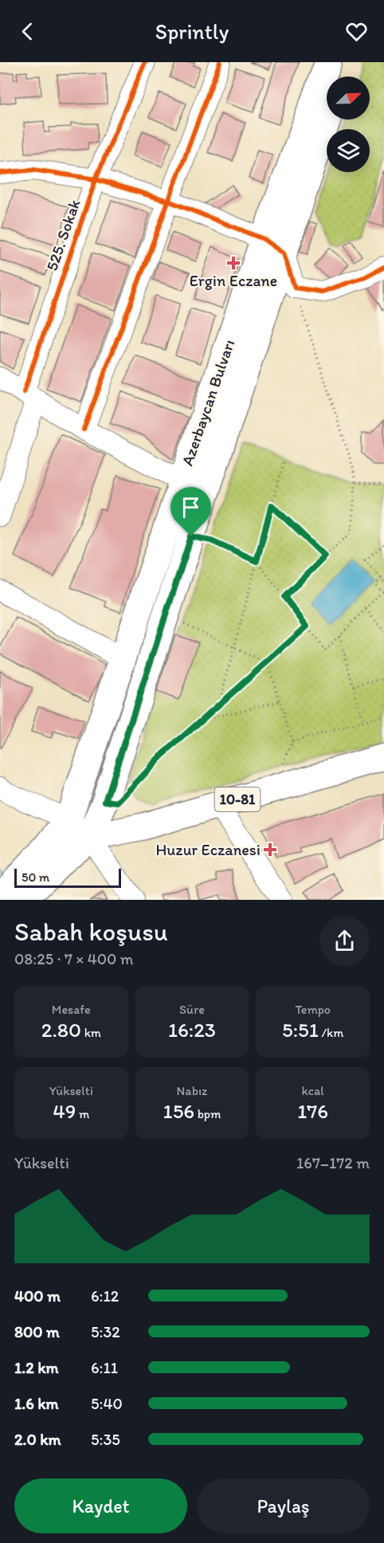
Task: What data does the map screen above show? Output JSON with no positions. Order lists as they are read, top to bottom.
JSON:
{
  "streets": {
    "main road": ["Azerbaycan Bulvarı", "10-81"],
    "street": ["525. Sokak"]
  },
  "crossings": [
    ["Azerbaycan Bulvarı", "10-81"]
  ],
  "places": {
    "health": ["Ergin Eczane", "Huzur Eczanesi"]
  },
  "scale_bar": "50 m",
  "north": "top right",
  "page": {
    "header": "Sprintly",
    "scale": "50 m",
    "heading": ["Sabah koşusu", "08:25 · 7 × 400 m"],
    "stats": [
      ["Mesafe", "2.80 km"],
      ["Süre", "16:23"],
      ["Tempo", "5:51 /km"],
      ["Yükselti", "49 m"],
      ["Nabız", "156 bpm"],
      ["kcal", "176"]
    ],
    "chart": ["Yükselti", "167–172 m"],
    "list": [
      {
        "name": "400 m",
        "note": "6:12"
      },
      {
        "name": "800 m",
        "note": "5:32"
      },
      {
        "name": "1.2 km",
        "note": "6:11"
      },
      {
        "name": "1.6 km",
        "note": "5:40"
      },
      {
        "name": "2.0 km",
        "note": "5:35"
      }
    ],
    "buttons": ["Kaydet", "Paylaş"]
  }
}
